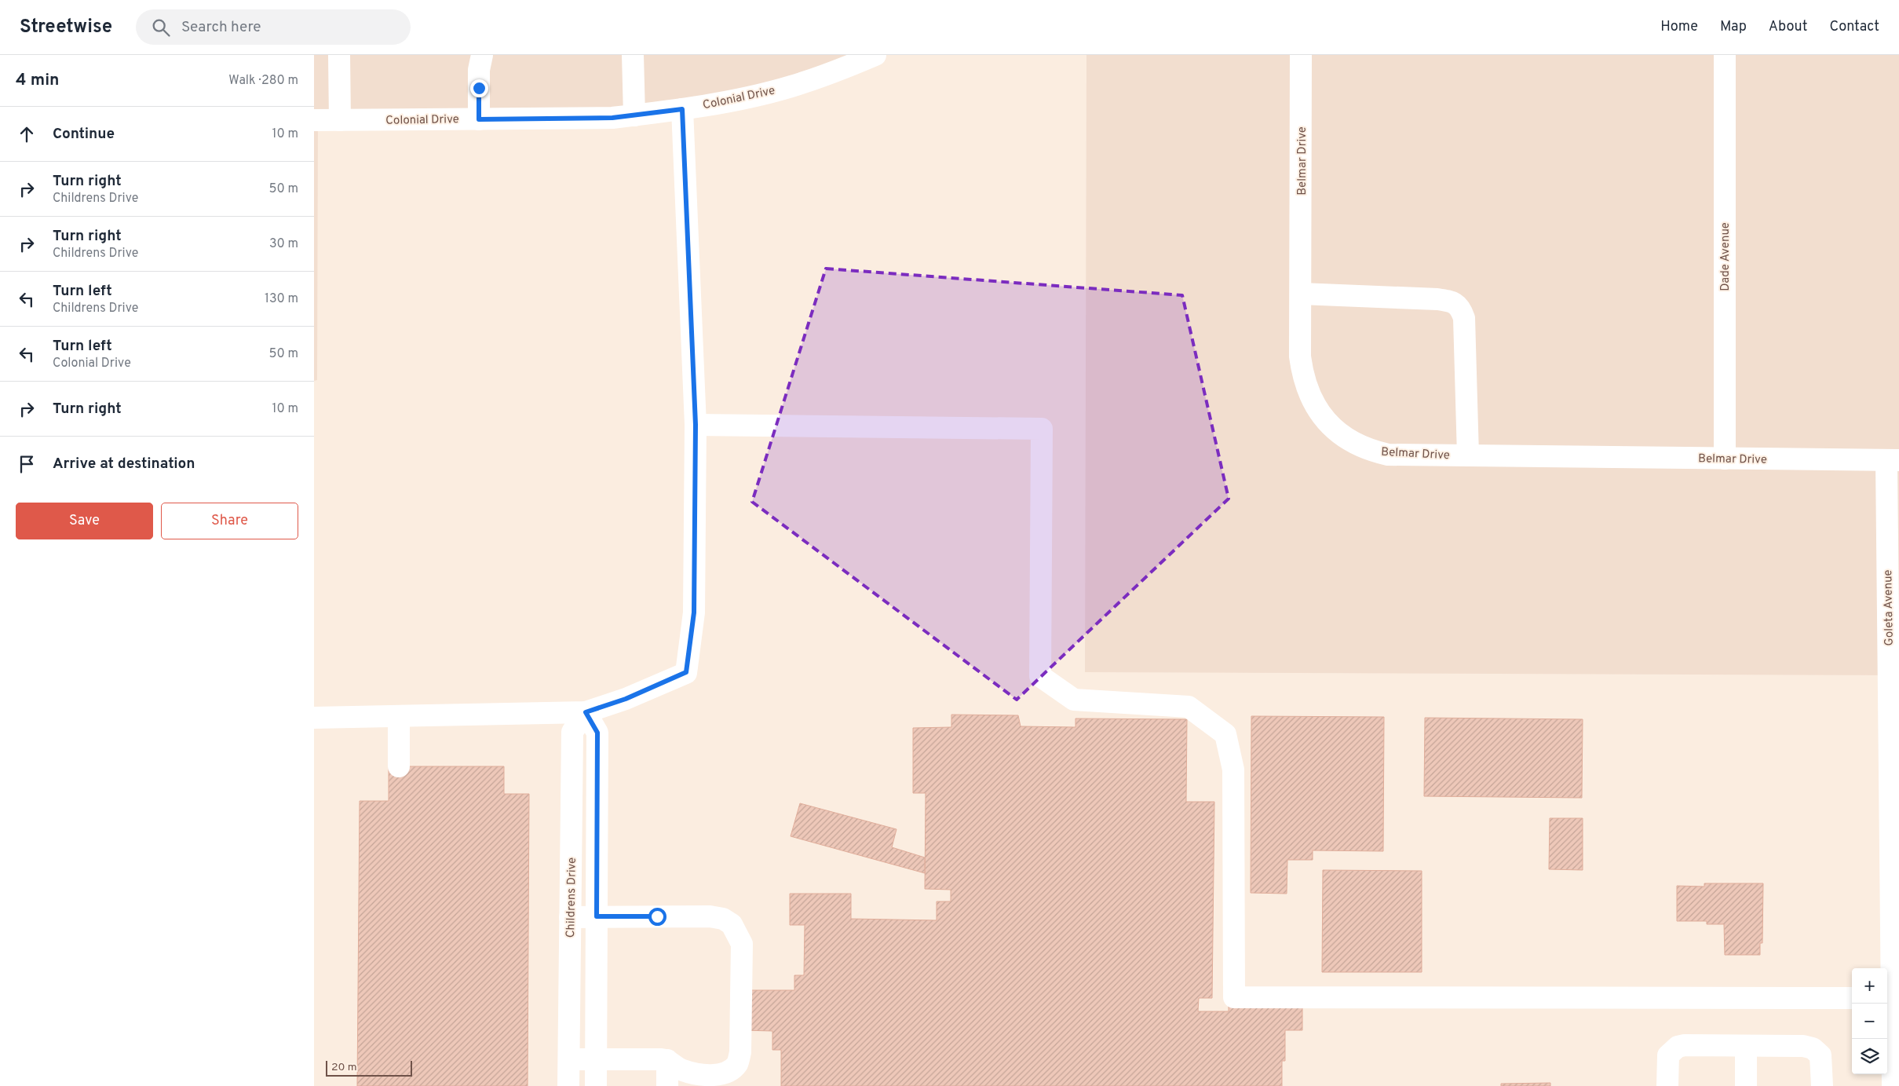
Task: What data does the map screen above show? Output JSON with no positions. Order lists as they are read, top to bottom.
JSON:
{
  "streets": {
    "street": [
      "Colonial Drive",
      "Belmar Drive",
      "Dade Avenue",
      "Goleta Avenue",
      "Childrens Drive"
    ]
  },
  "crossings": [
    ["Belmar Drive", "Dade Avenue"],
    ["Belmar Drive", "Goleta Avenue"]
  ],
  "scale_bar": "20 m",
  "page": {
    "header": "Streetwise",
    "search": "Search here",
    "nav": [
      "Home",
      "Map",
      "About",
      "Contact"
    ],
    "heading": ["4 min", "Walk · 280 m"],
    "list": [
      ["Continue", "10 m"],
      ["Turn right", "Childrens Drive", "50 m"],
      ["Turn right", "Childrens Drive", "30 m"],
      ["Turn left", "Childrens Drive", "130 m"],
      ["Turn left", "Colonial Drive", "50 m"],
      ["Turn right", "10 m"],
      "Arrive at destination"
    ],
    "buttons": ["Save", "Share"],
    "map_buttons": ["+", "−"],
    "scale": "20 m"
  }
}
